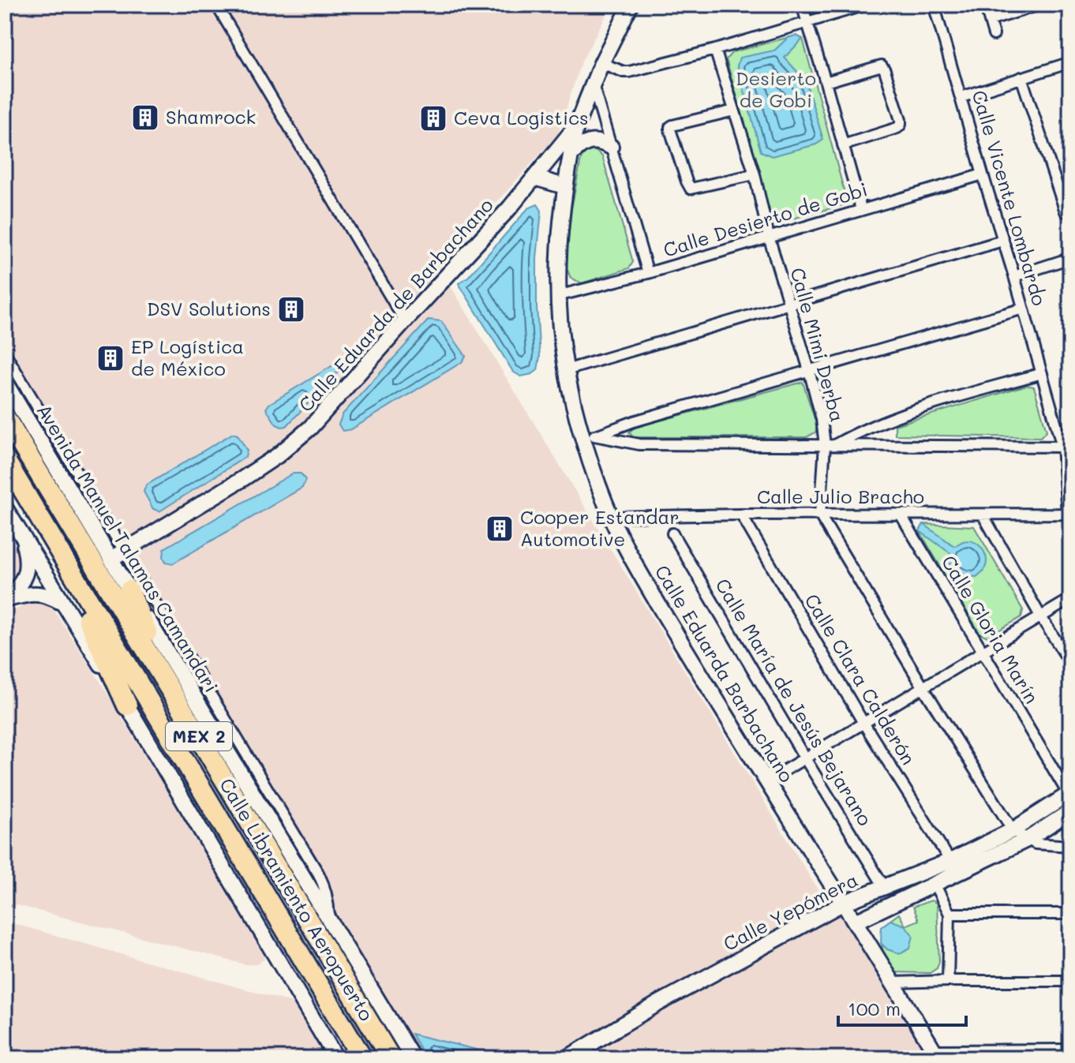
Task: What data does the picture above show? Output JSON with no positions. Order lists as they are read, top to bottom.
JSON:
{
  "streets": {
    "highway": ["MEX 2", "Calle Libramiento Aeropuerto"],
    "main road": [
      "Calle Eduarda de Barbachano",
      "Avenida Manuel Talamas Camandari",
      "Calle Eduarda Barbachano",
      "Calle Yepómera"
    ],
    "street": [
      "Calle Vicente Lombardo",
      "Calle Desierto de Gobi",
      "Calle Mimi Derba",
      "Calle Julio Bracho",
      "Calle Gloria Marín",
      "Calle Clara Calderón",
      "Calle María de Jesús Bejarano"
    ]
  },
  "crossings": [
    ["Calle Vicente Lombardo", "Calle Desierto de Gobi"],
    ["Calle Vicente Lombardo", "Calle Julio Bracho"],
    ["Calle Desierto de Gobi", "Calle Mimi Derba"],
    ["Calle Desierto de Gobi", "Calle Eduarda Barbachano"],
    ["Calle Eduarda de Barbachano", "Avenida Manuel Talamas Camandari"],
    ["Calle Eduarda de Barbachano", "Calle Eduarda Barbachano"],
    ["Calle Mimi Derba", "Calle Julio Bracho"],
    ["Calle Julio Bracho", "Calle Gloria Marín"],
    ["Calle Julio Bracho", "Calle Eduarda Barbachano"],
    ["Calle Julio Bracho", "Calle Clara Calderón"],
    ["Calle Gloria Marín", "Calle Yepómera"],
    ["Calle Eduarda Barbachano", "Calle Yepómera"],
    ["Calle Clara Calderón", "Calle Yepómera"],
    ["Calle María de Jesús Bejarano", "Calle Yepómera"]
  ],
  "parks": ["Desierto de Gobi"],
  "places": {
    "building": [
      "Shamrock",
      "Ceva Logistics",
      "DSV Solutions",
      "EP Logística de México",
      "Cooper Estandar Automotive"
    ]
  },
  "scale_bar": "100 m"
}
